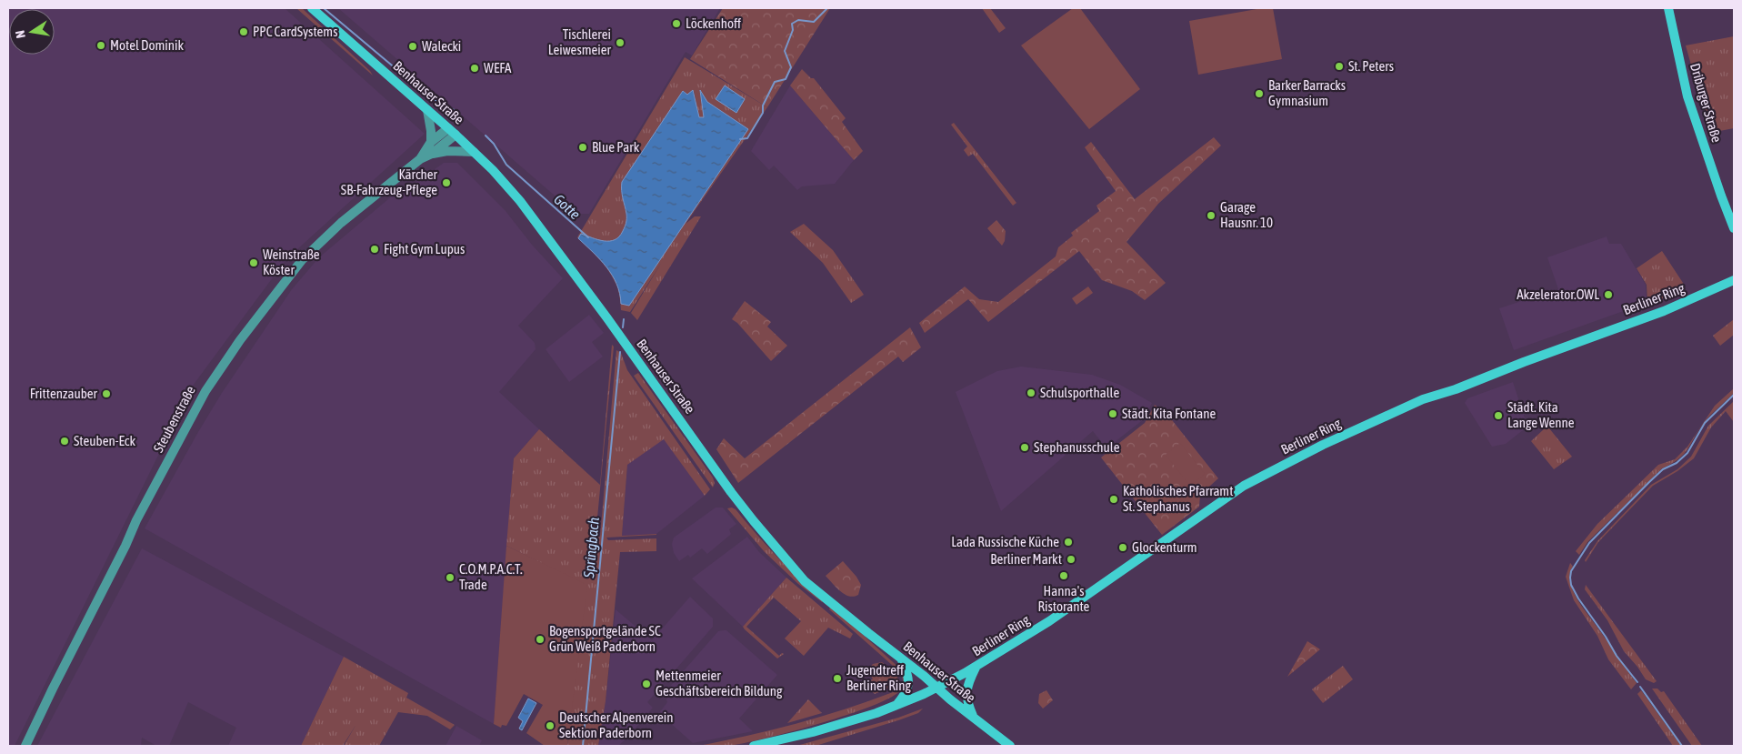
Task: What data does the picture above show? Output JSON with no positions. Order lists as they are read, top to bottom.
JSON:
{
  "streets": {
    "main road": ["Benhauser Straße", "Driburger Straße", "Berliner Ring"],
    "street": ["Steubenstraße"]
  },
  "crossings": [
    ["Benhauser Straße", "Berliner Ring"],
    ["Benhauser Straße", "Steubenstraße"]
  ],
  "water": ["Gotte", "Springbach"],
  "places": [
    "Löckenhoff",
    "PPC CardSystems",
    "Tischlerei Leiwesmeier",
    "Motel Dominik",
    "Walecki",
    "St. Peters",
    "WEFA",
    "Barker Barracks Gymnasium",
    "Blue Park",
    "Kärcher SB-Fahrzeug-Pflege",
    "Garage Hausnr. 10",
    "Fight Gym Lupus",
    "Weinstraße Köster",
    "Akzelerator.OWL",
    "Schulsporthalle",
    "Frittenzauber",
    "Städt. Kita Fontane",
    "Städt. Kita Lange Wenne",
    "Steuben-Eck",
    "Stephanusschule",
    "Katholisches Pfarramt St. Stephanus",
    "Lada Russische Küche",
    "Glockenturm",
    "Berliner Markt",
    "Hanna's Ristorante",
    "C.O.M.P.A.C.T. Trade",
    "Bogensportgelände SC Grün Weiß Paderborn",
    "Jugendtreff Berliner Ring",
    "Mettenmeier Geschäftsbereich Bildung",
    "Deutscher Alpenverein Sektion Paderborn"
  ],
  "north": "left"
}
